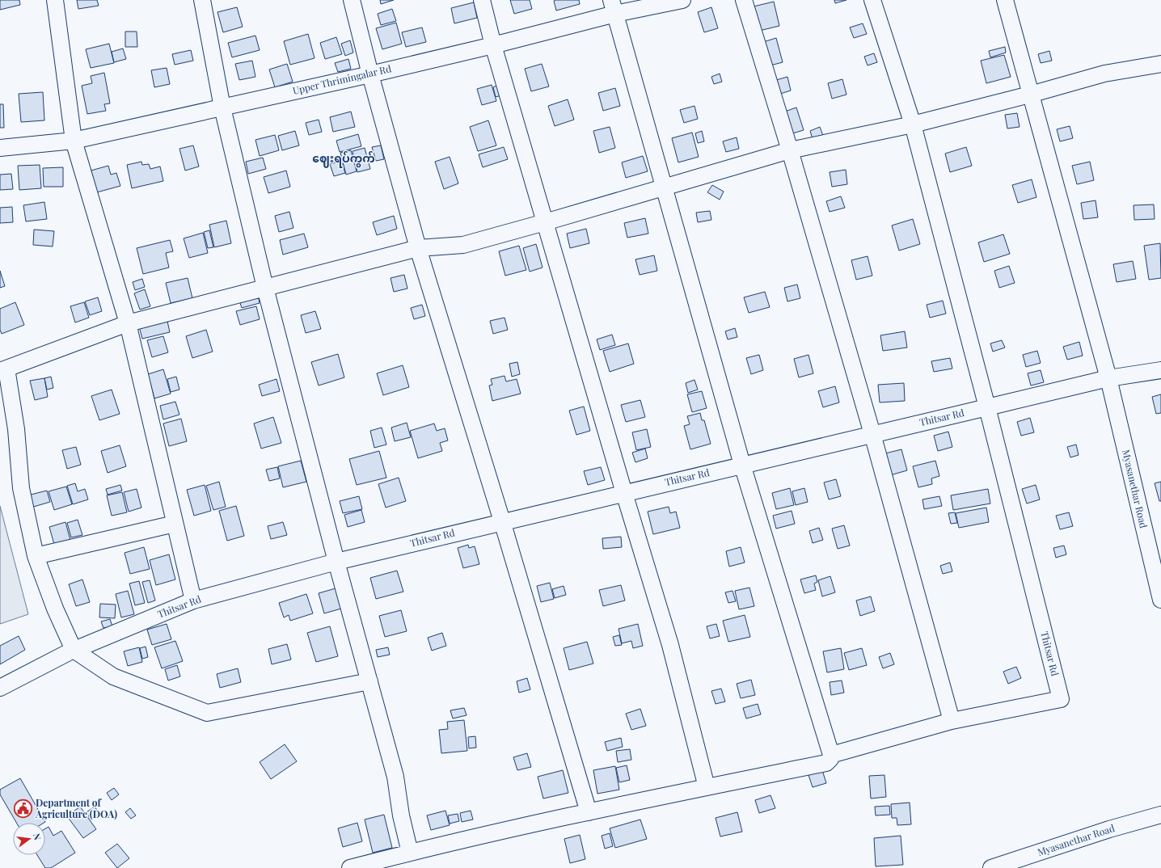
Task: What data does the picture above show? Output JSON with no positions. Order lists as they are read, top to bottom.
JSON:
{
  "streets": {
    "street": ["Upper Thrimingalar Rd", "Thitsar Rd", "Myasanethar Road"]
  },
  "districts": ["ဈေးရပ်ကွက်"],
  "places": {
    "public building": ["Department of Agriculture (DOA)"]
  },
  "north": "right"
}
